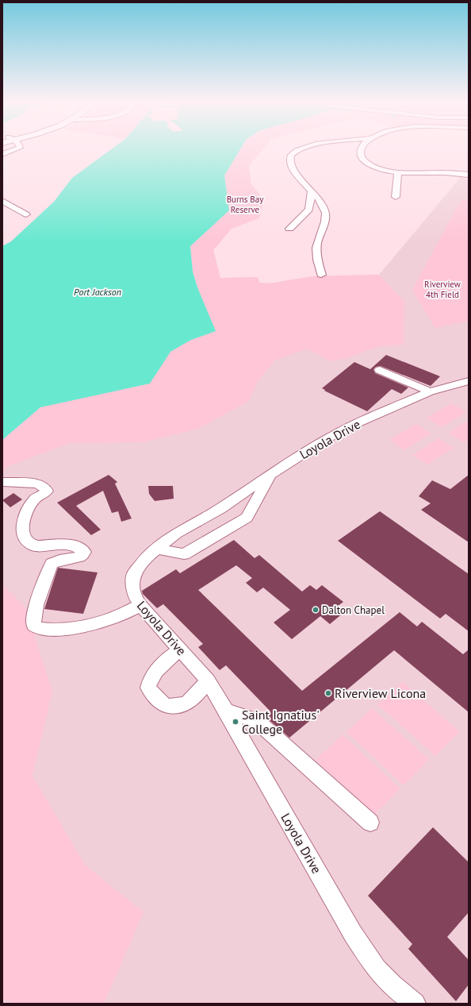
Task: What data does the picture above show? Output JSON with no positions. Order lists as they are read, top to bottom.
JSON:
{
  "streets": {
    "street": ["Loyola Drive"]
  },
  "water": ["Port Jackson"],
  "parks": ["Burns Bay Reserve", "Riverview 4th Field"],
  "places": ["Dalton Chapel", "Riverview Licona", "Saint Ignatius' College"]
}
